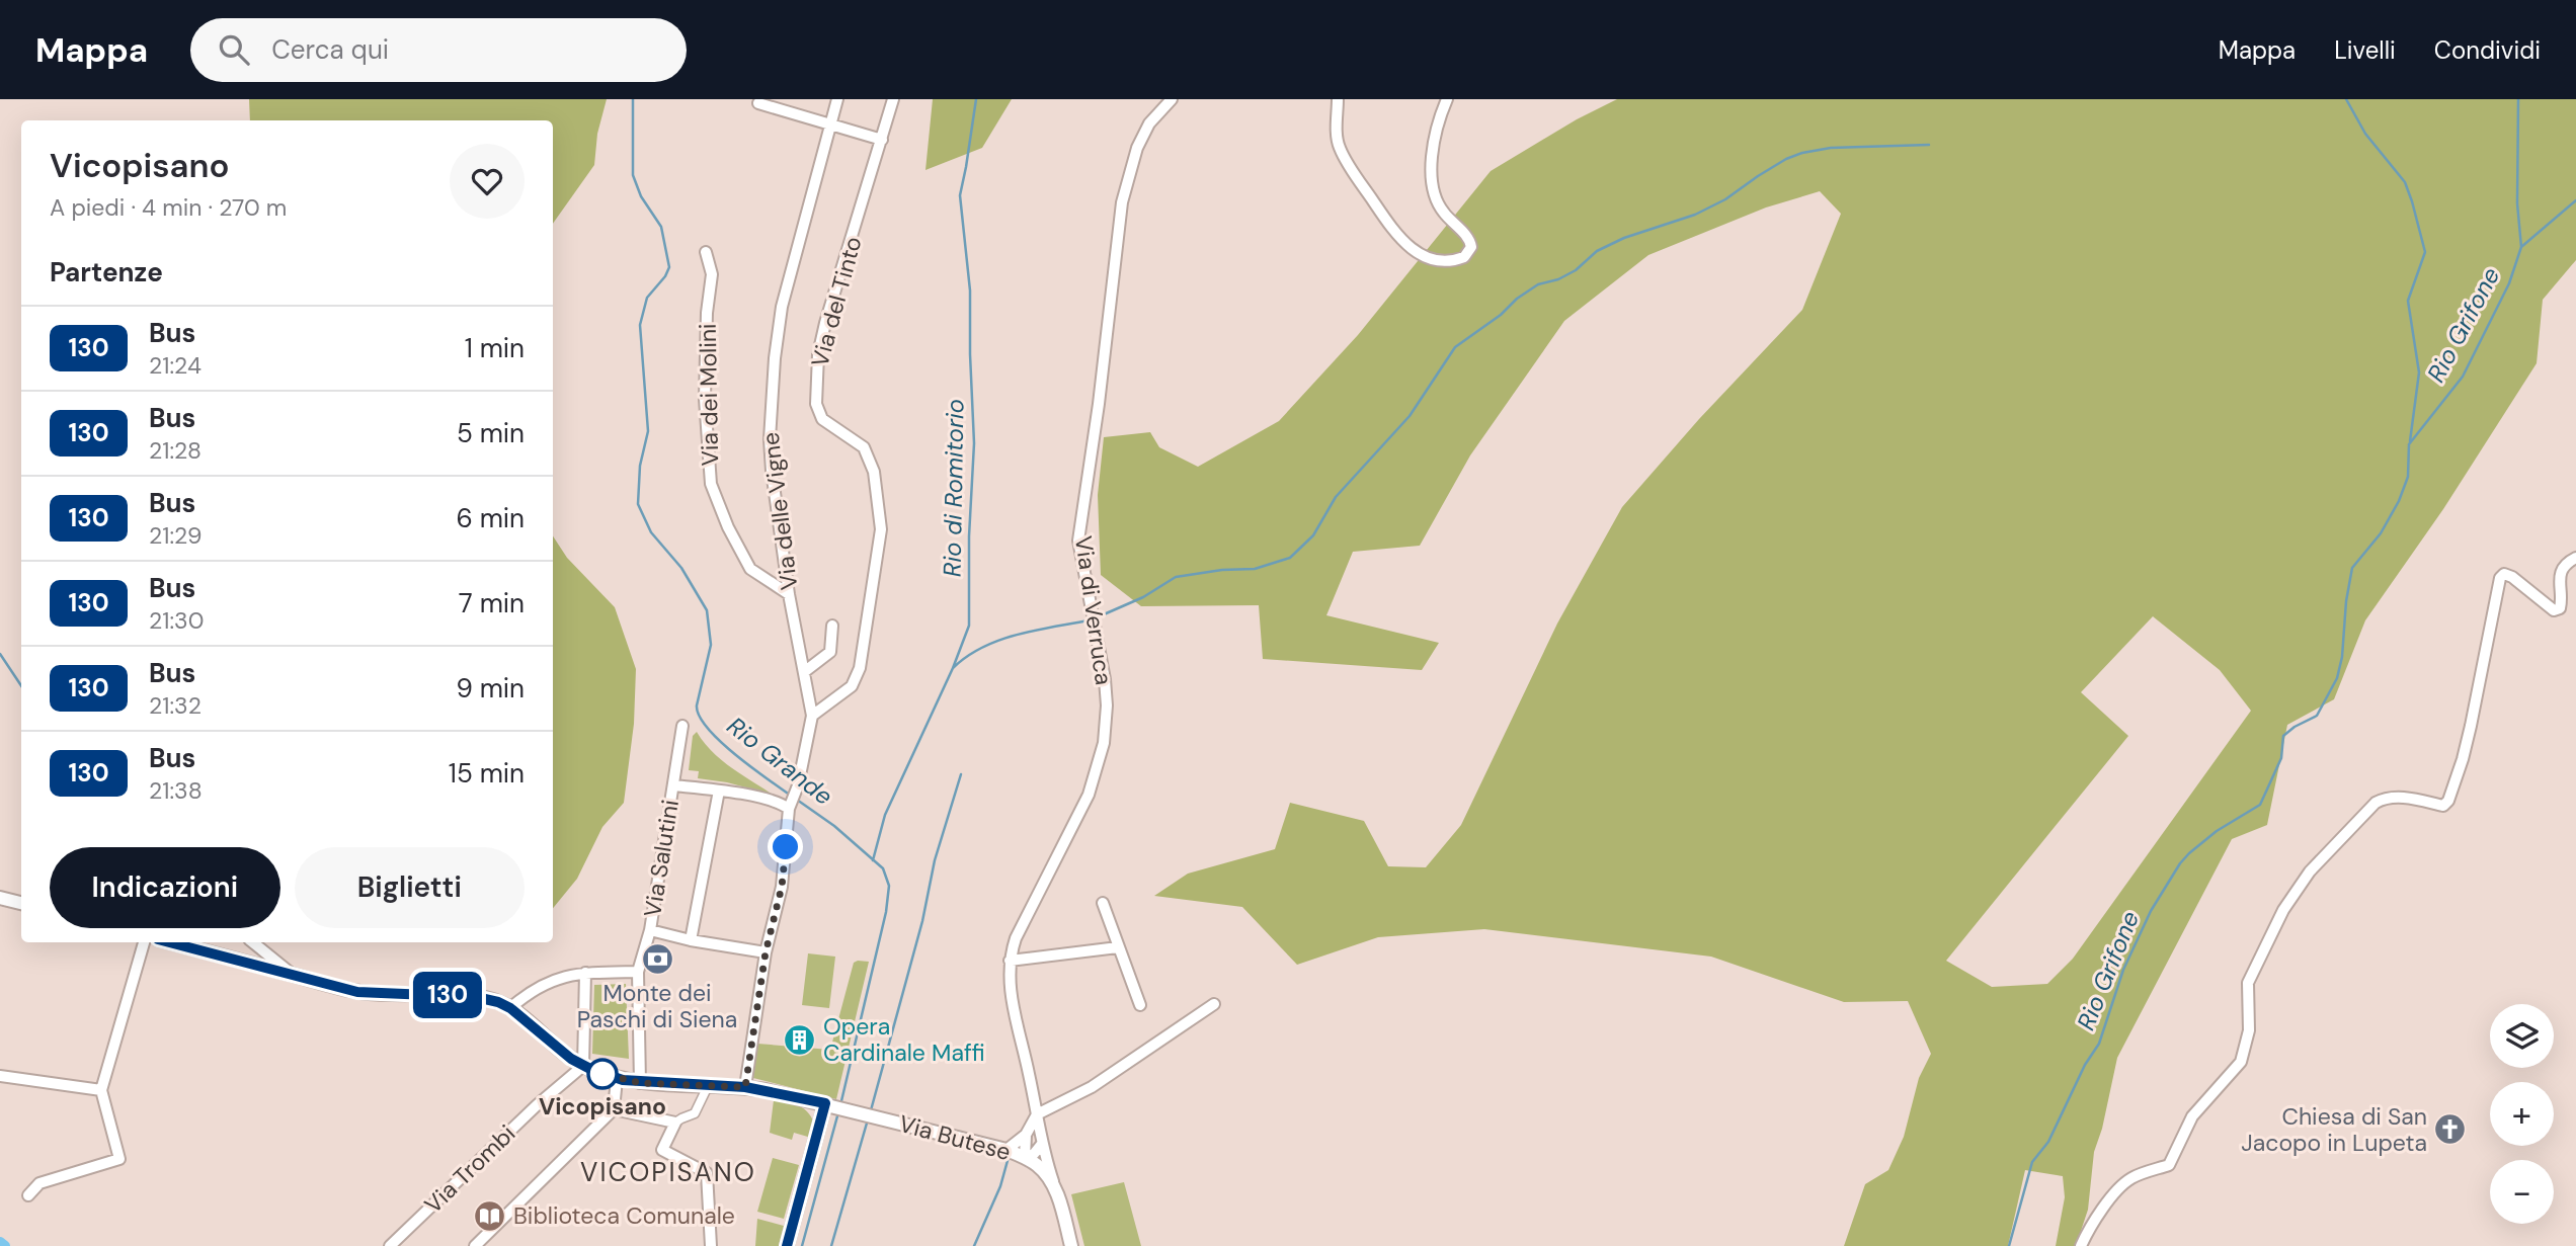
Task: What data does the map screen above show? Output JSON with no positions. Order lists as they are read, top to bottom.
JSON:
{
  "streets": {
    "street": [
      "Via del Tinto",
      "Via dei Molini",
      "Via delle Vigne",
      "Via di Verruca",
      "Via Salutini",
      "Via Butese",
      "Via Trombi"
    ]
  },
  "crossings": [
    ["Via del Tinto", "Via delle Vigne"],
    ["Via dei Molini", "Via delle Vigne"],
    ["Via di Verruca", "Via Butese"],
    ["Via Salutini", "Via Butese"],
    ["Via Butese", "Via Trombi"]
  ],
  "districts": ["VICOPISANO"],
  "water": ["Rio Grifone", "Rio di Romitorio", "Rio Grande"],
  "places": {
    "bank": ["Monte dei Paschi di Siena"],
    "building": ["Opera Cardinale Maffi"],
    "other": ["Vicopisano"],
    "church": ["Chiesa di San Jacopo in Lupeta"],
    "library": ["Biblioteca Comunale"]
  },
  "lines": ["bus line 130"],
  "page": {
    "header": "Mappa",
    "search": "Cerca qui",
    "nav": ["Mappa", "Livelli", "Condividi"],
    "on_map": "130",
    "heading": [
      ["Vicopisano", "A piedi · 4 min · 270 m"],
      "Partenze"
    ],
    "list": [
      {
        "mark": "130",
        "name": "Bus",
        "note": "21:24",
        "value": "1 min"
      },
      {
        "mark": "130",
        "name": "Bus",
        "note": "21:28",
        "value": "5 min"
      },
      {
        "mark": "130",
        "name": "Bus",
        "note": "21:29",
        "value": "6 min"
      },
      {
        "mark": "130",
        "name": "Bus",
        "note": "21:30",
        "value": "7 min"
      },
      {
        "mark": "130",
        "name": "Bus",
        "note": "21:32",
        "value": "9 min"
      },
      {
        "mark": "130",
        "name": "Bus",
        "note": "21:38",
        "value": "15 min"
      }
    ],
    "buttons": ["Indicazioni", "Biglietti"],
    "map_buttons": ["+", "−"]
  }
}
